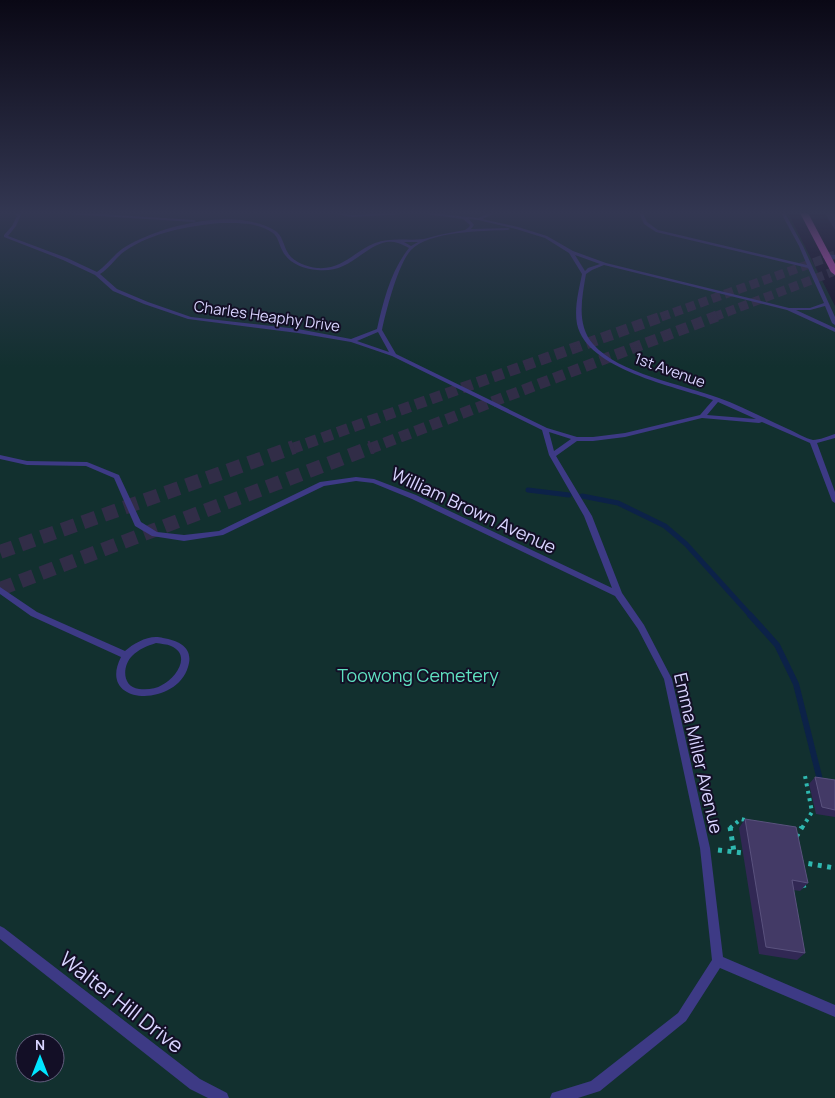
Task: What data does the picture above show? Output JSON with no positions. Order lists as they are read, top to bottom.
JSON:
{
  "streets": {
    "lane": [
      "Charles Heaphy Drive",
      "1st Avenue",
      "William Brown Avenue",
      "Emma Miller Avenue",
      "Walter Hill Drive"
    ]
  },
  "crossings": [
    ["Charles Heaphy Drive", "1st Avenue"],
    ["Charles Heaphy Drive", "Emma Miller Avenue"],
    ["William Brown Avenue", "Emma Miller Avenue"]
  ],
  "parks": ["Toowong Cemetery"],
  "north": "top"
}
